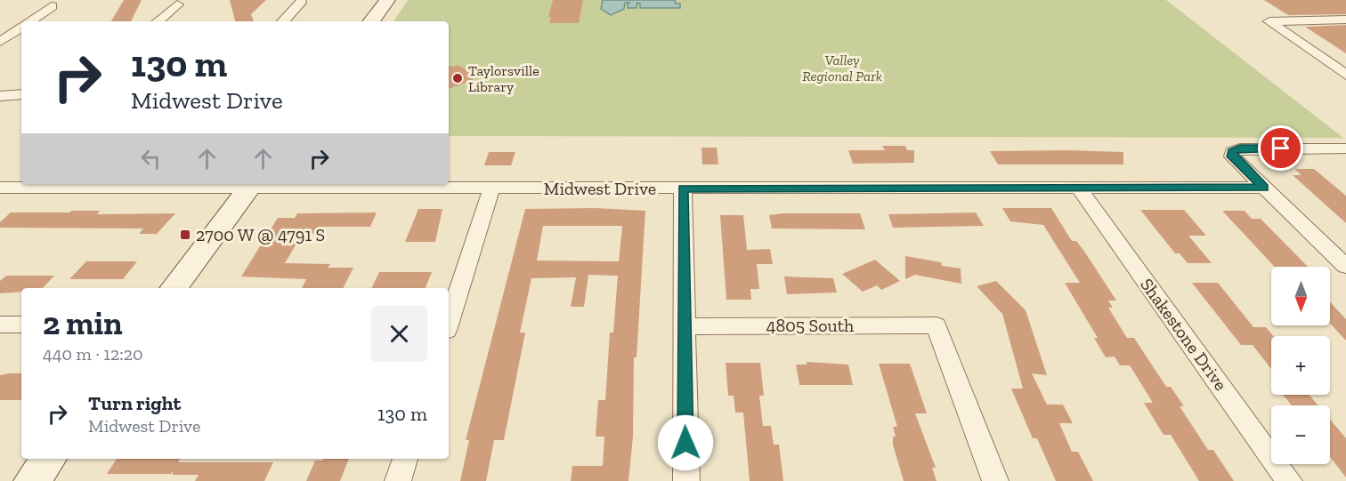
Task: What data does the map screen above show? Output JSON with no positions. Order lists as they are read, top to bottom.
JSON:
{
  "streets": {
    "street": ["Midwest Drive", "4805 South", "Shakestone Drive"]
  },
  "crossings": [
    ["Midwest Drive", "Shakestone Drive"]
  ],
  "parks": ["Valley Regional Park"],
  "places": {
    "other": ["Taylorsville Library"],
    "transit": ["2700 W @ 4791 S"]
  },
  "north": "bottom",
  "page": {
    "turn": ["130 m", "Midwest Drive"],
    "map_buttons": ["+", "−"],
    "heading": ["2 min", "440 m · 12:20"],
    "list": [
      {
        "name": "Turn right",
        "note": "Midwest Drive",
        "value": "130 m"
      }
    ]
  }
}
